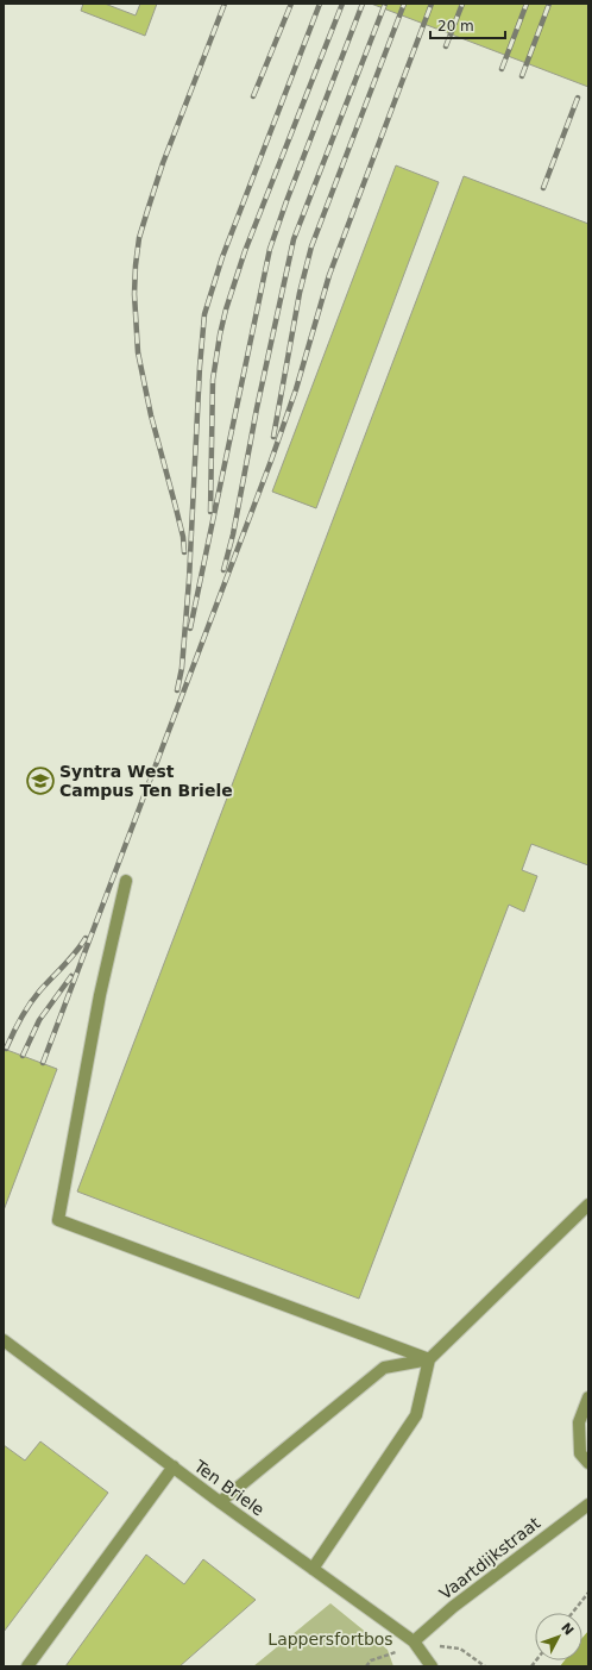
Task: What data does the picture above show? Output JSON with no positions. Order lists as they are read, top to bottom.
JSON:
{
  "streets": {
    "street": ["Ten Briele", "Vaartdijkstraat"]
  },
  "crossings": [
    ["Ten Briele", "Vaartdijkstraat"]
  ],
  "parks": ["Lappersfortbos"],
  "places": {
    "school or university": ["Syntra West Campus Ten Briele"]
  },
  "scale_bar": "20 m",
  "north": "top right"
}
